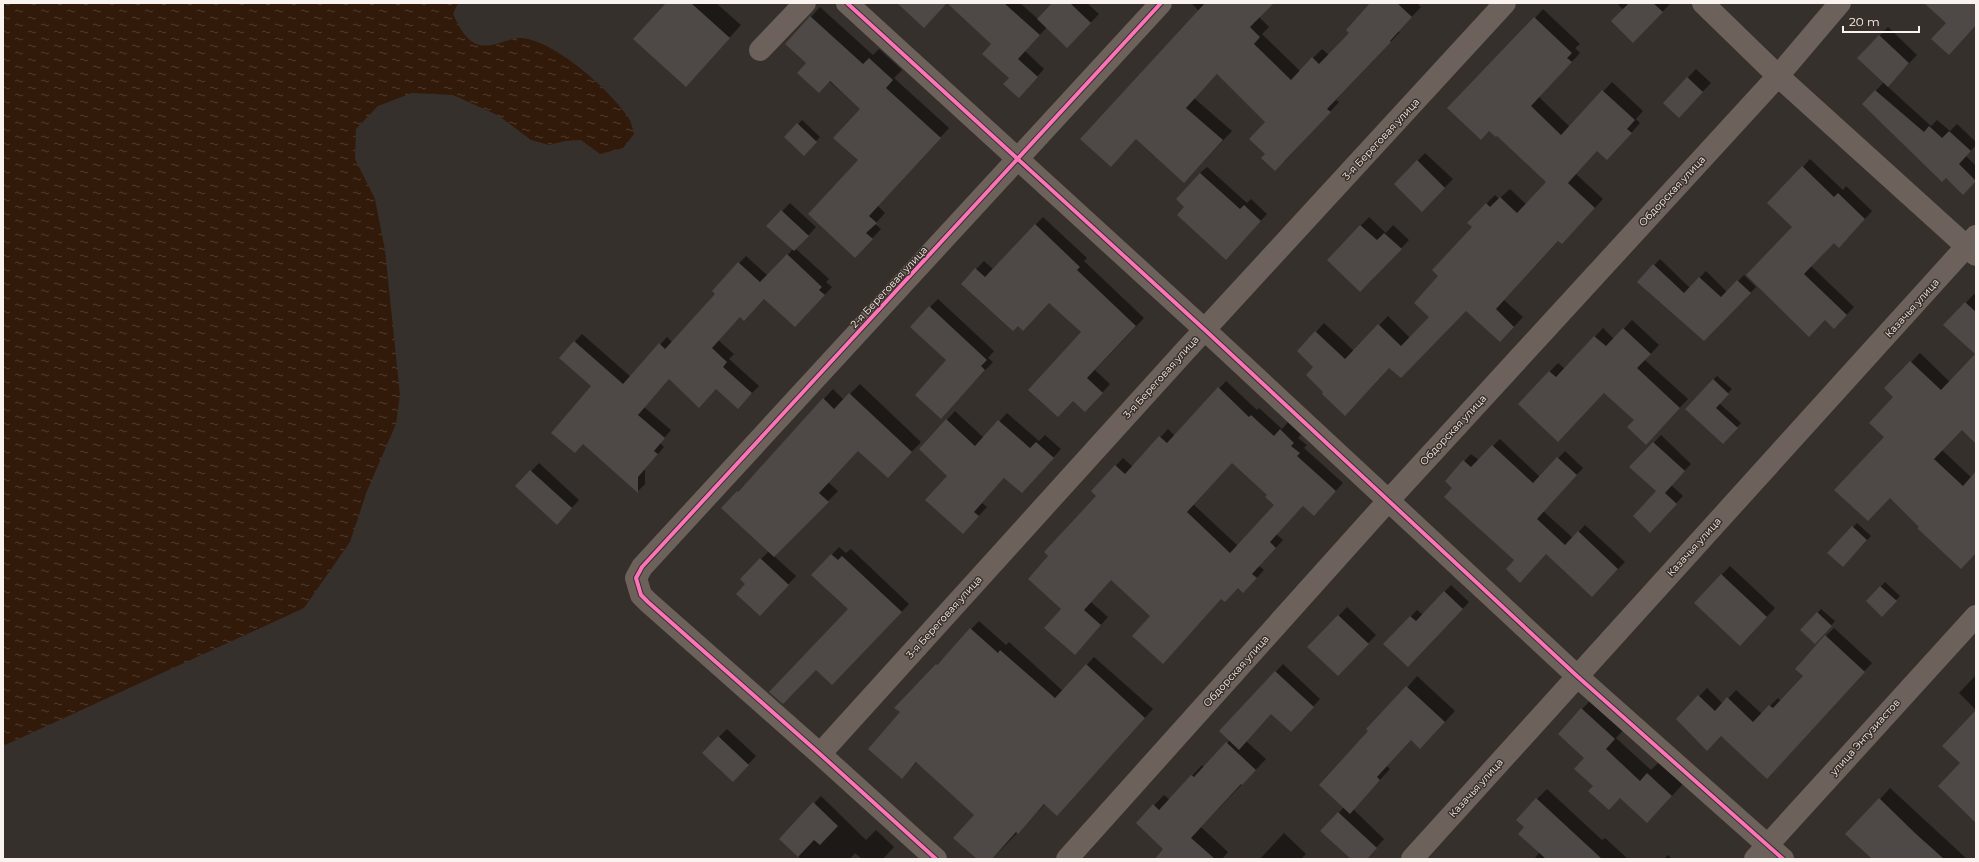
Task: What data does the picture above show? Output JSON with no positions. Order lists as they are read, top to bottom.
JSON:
{
  "streets": {
    "street": [
      "3-я Береговая улица",
      "Обдорская улица",
      "2-я Береговая улица",
      "Казачья улица",
      "улица Энтузиастов"
    ]
  },
  "crossings": [
    ["3-я Береговая улица", "2-я Береговая улица"]
  ],
  "scale_bar": "20 m"
}
